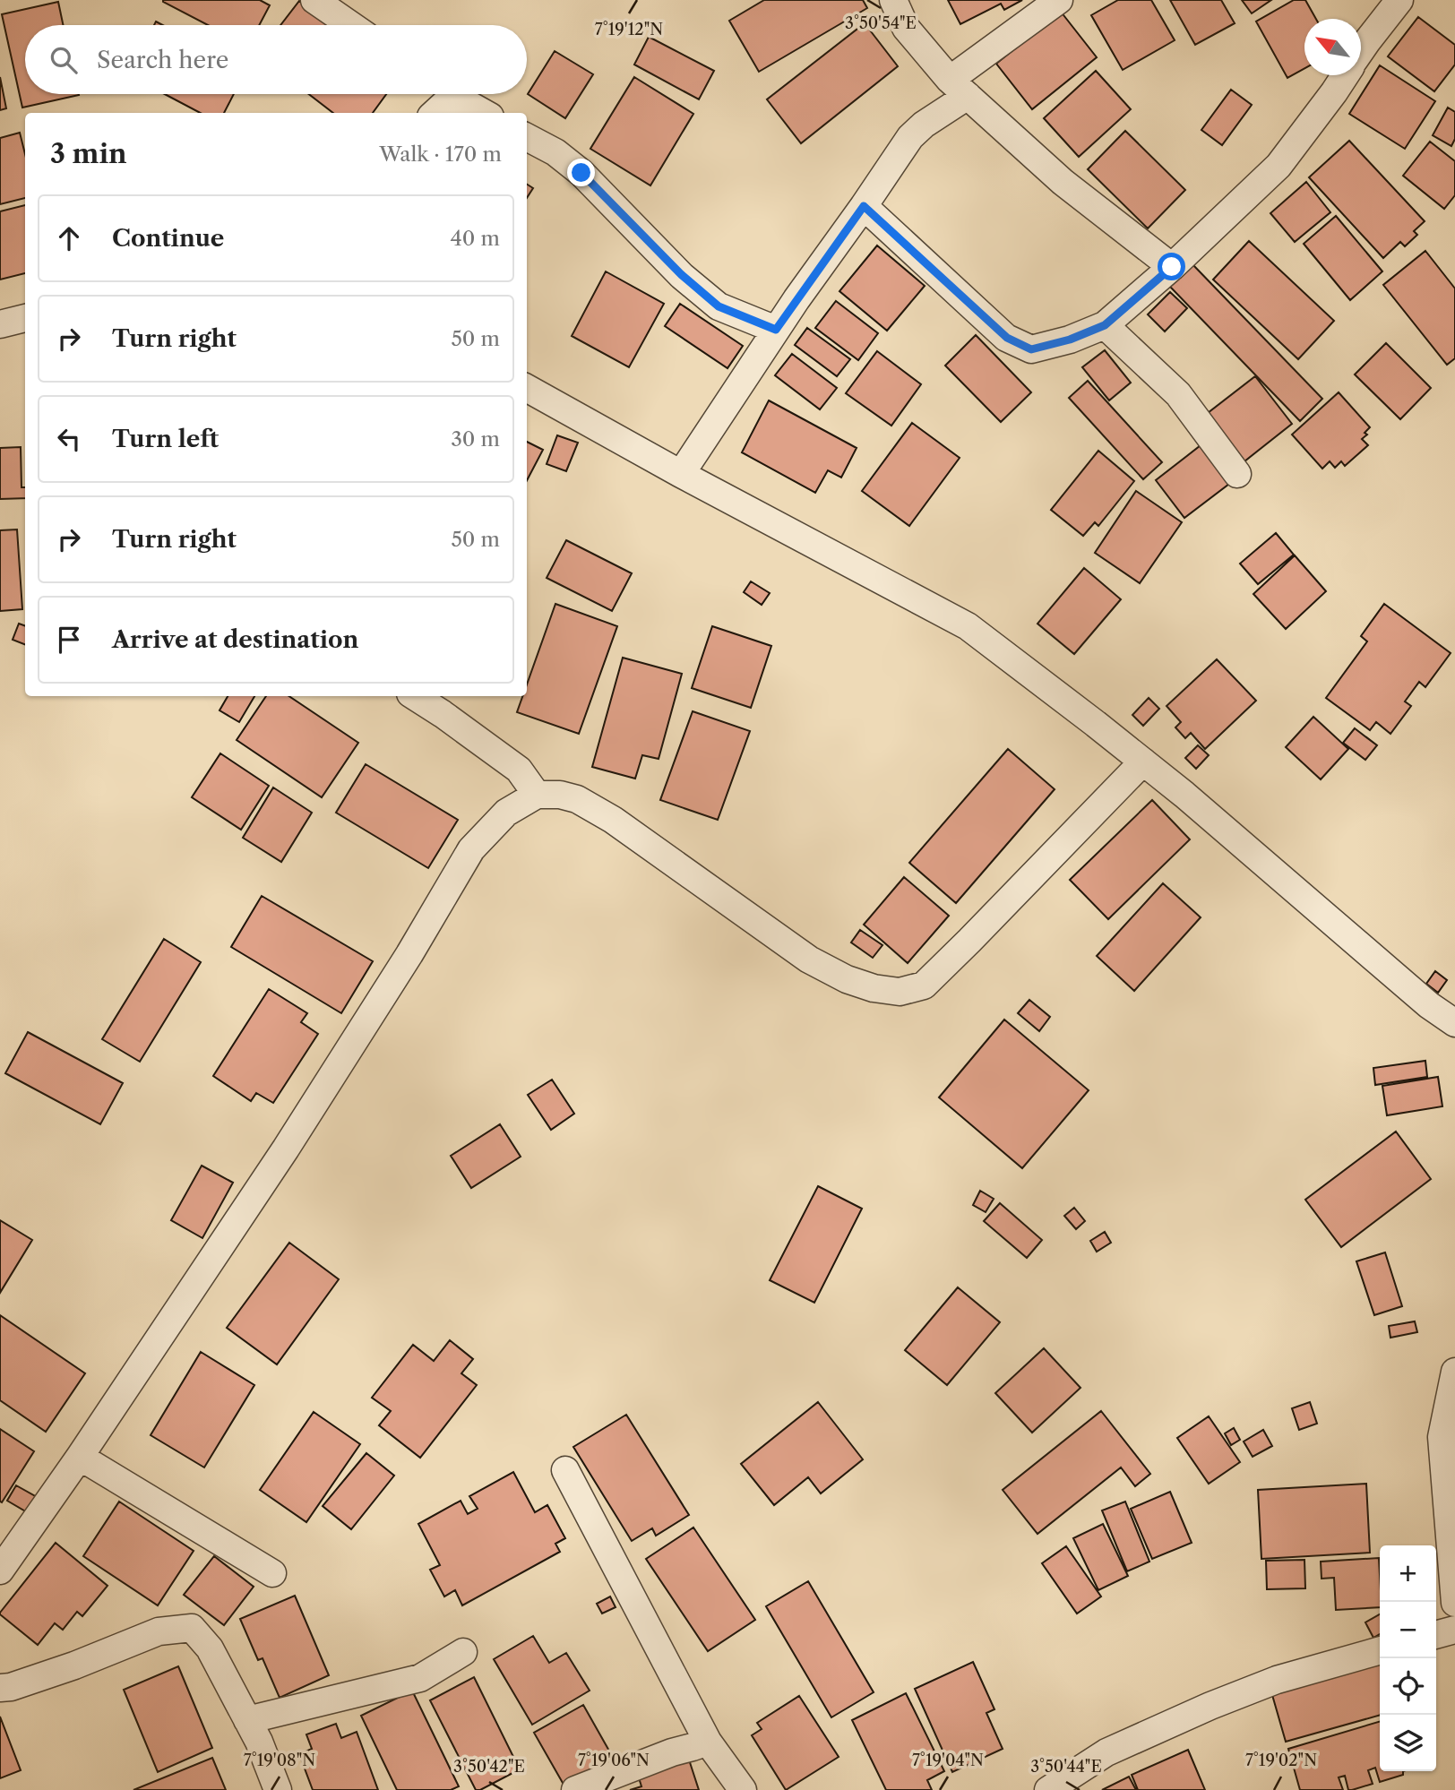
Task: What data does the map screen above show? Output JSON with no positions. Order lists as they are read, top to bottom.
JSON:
{
  "north": "top left",
  "page": {
    "search": "Search here",
    "heading": ["3 min", "Walk · 170 m"],
    "list": [
      ["Continue", "40 m"],
      ["Turn right", "50 m"],
      ["Turn left", "30 m"],
      ["Turn right", "50 m"],
      "Arrive at destination"
    ],
    "map_buttons": ["+", "−"]
  },
  "coordinates": [
    "3°50'54\"E",
    "7°19'12\"N",
    "7°19'08\"N",
    "7°19'06\"N",
    "7°19'04\"N",
    "7°19'02\"N",
    "3°50'42\"E",
    "3°50'44\"E"
  ]
}
